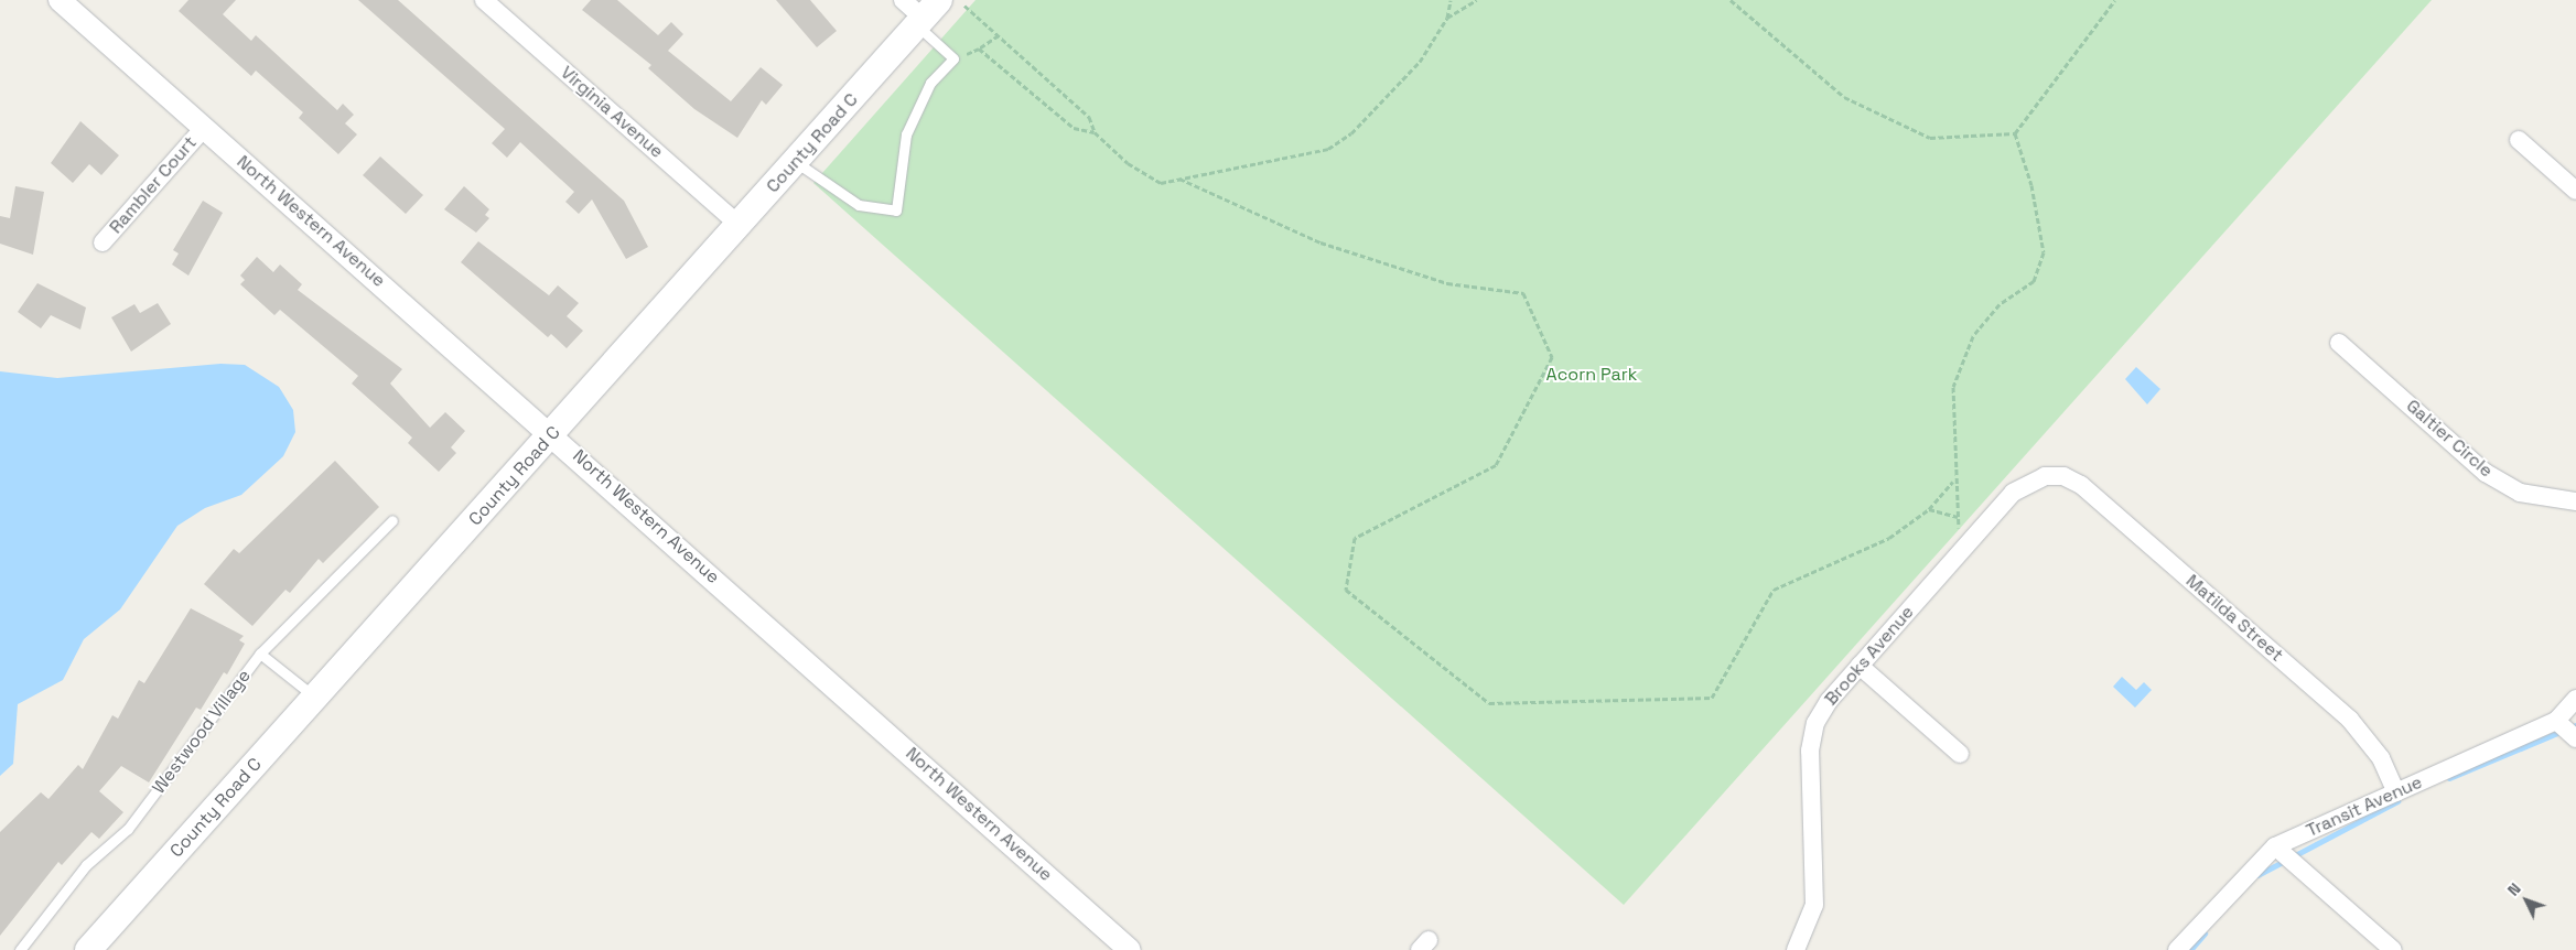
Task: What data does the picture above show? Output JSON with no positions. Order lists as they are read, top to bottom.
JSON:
{
  "streets": {
    "main road": ["County Road C"],
    "street": [
      "Virginia Avenue",
      "Rambler Court",
      "North Western Avenue",
      "Galtier Circle",
      "Matilda Street",
      "Brooks Avenue",
      "Transit Avenue"
    ],
    "lane": ["Westwood Village"]
  },
  "crossings": [
    ["Virginia Avenue", "County Road C"],
    ["County Road C", "North Western Avenue"],
    ["Rambler Court", "North Western Avenue"],
    ["Matilda Street", "Brooks Avenue"],
    ["Matilda Street", "Transit Avenue"]
  ],
  "parks": ["Acorn Park"],
  "north": "top left"
}
